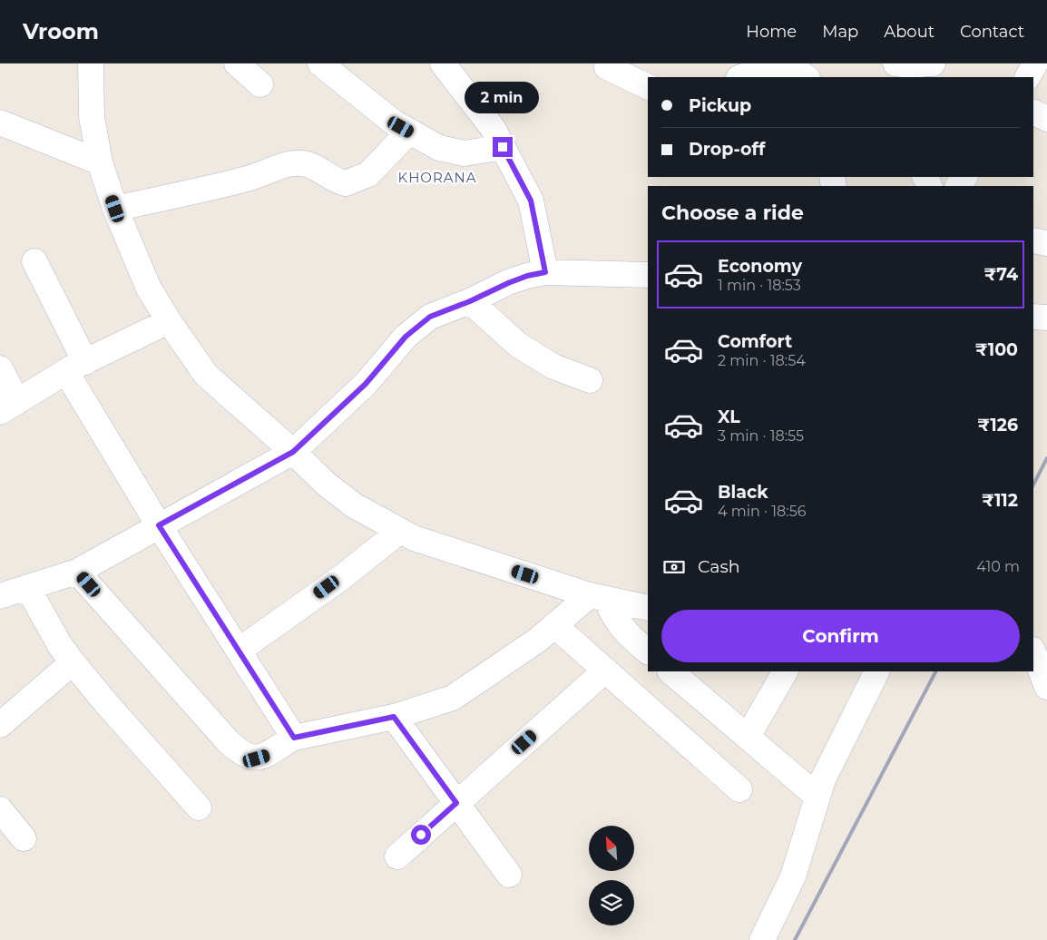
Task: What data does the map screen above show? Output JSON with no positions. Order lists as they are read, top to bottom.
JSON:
{
  "districts": ["KHORANA"],
  "north": "top left",
  "page": {
    "header": "Vroom",
    "nav": [
      "Home",
      "Map",
      "About",
      "Contact"
    ],
    "banner": ["Pickup", "Drop-off"],
    "bubble": "2 min",
    "heading": "Choose a ride",
    "list": [
      {
        "name": "Economy",
        "note": "1 min · 18:53",
        "value": "₹74"
      },
      {
        "name": "Comfort",
        "note": "2 min · 18:54",
        "value": "₹100"
      },
      {
        "name": "XL",
        "note": "3 min · 18:55",
        "value": "₹126"
      },
      {
        "name": "Black",
        "note": "4 min · 18:56",
        "value": "₹112"
      }
    ],
    "pay": ["Cash", "410 m"],
    "buttons": "Confirm"
  }
}
